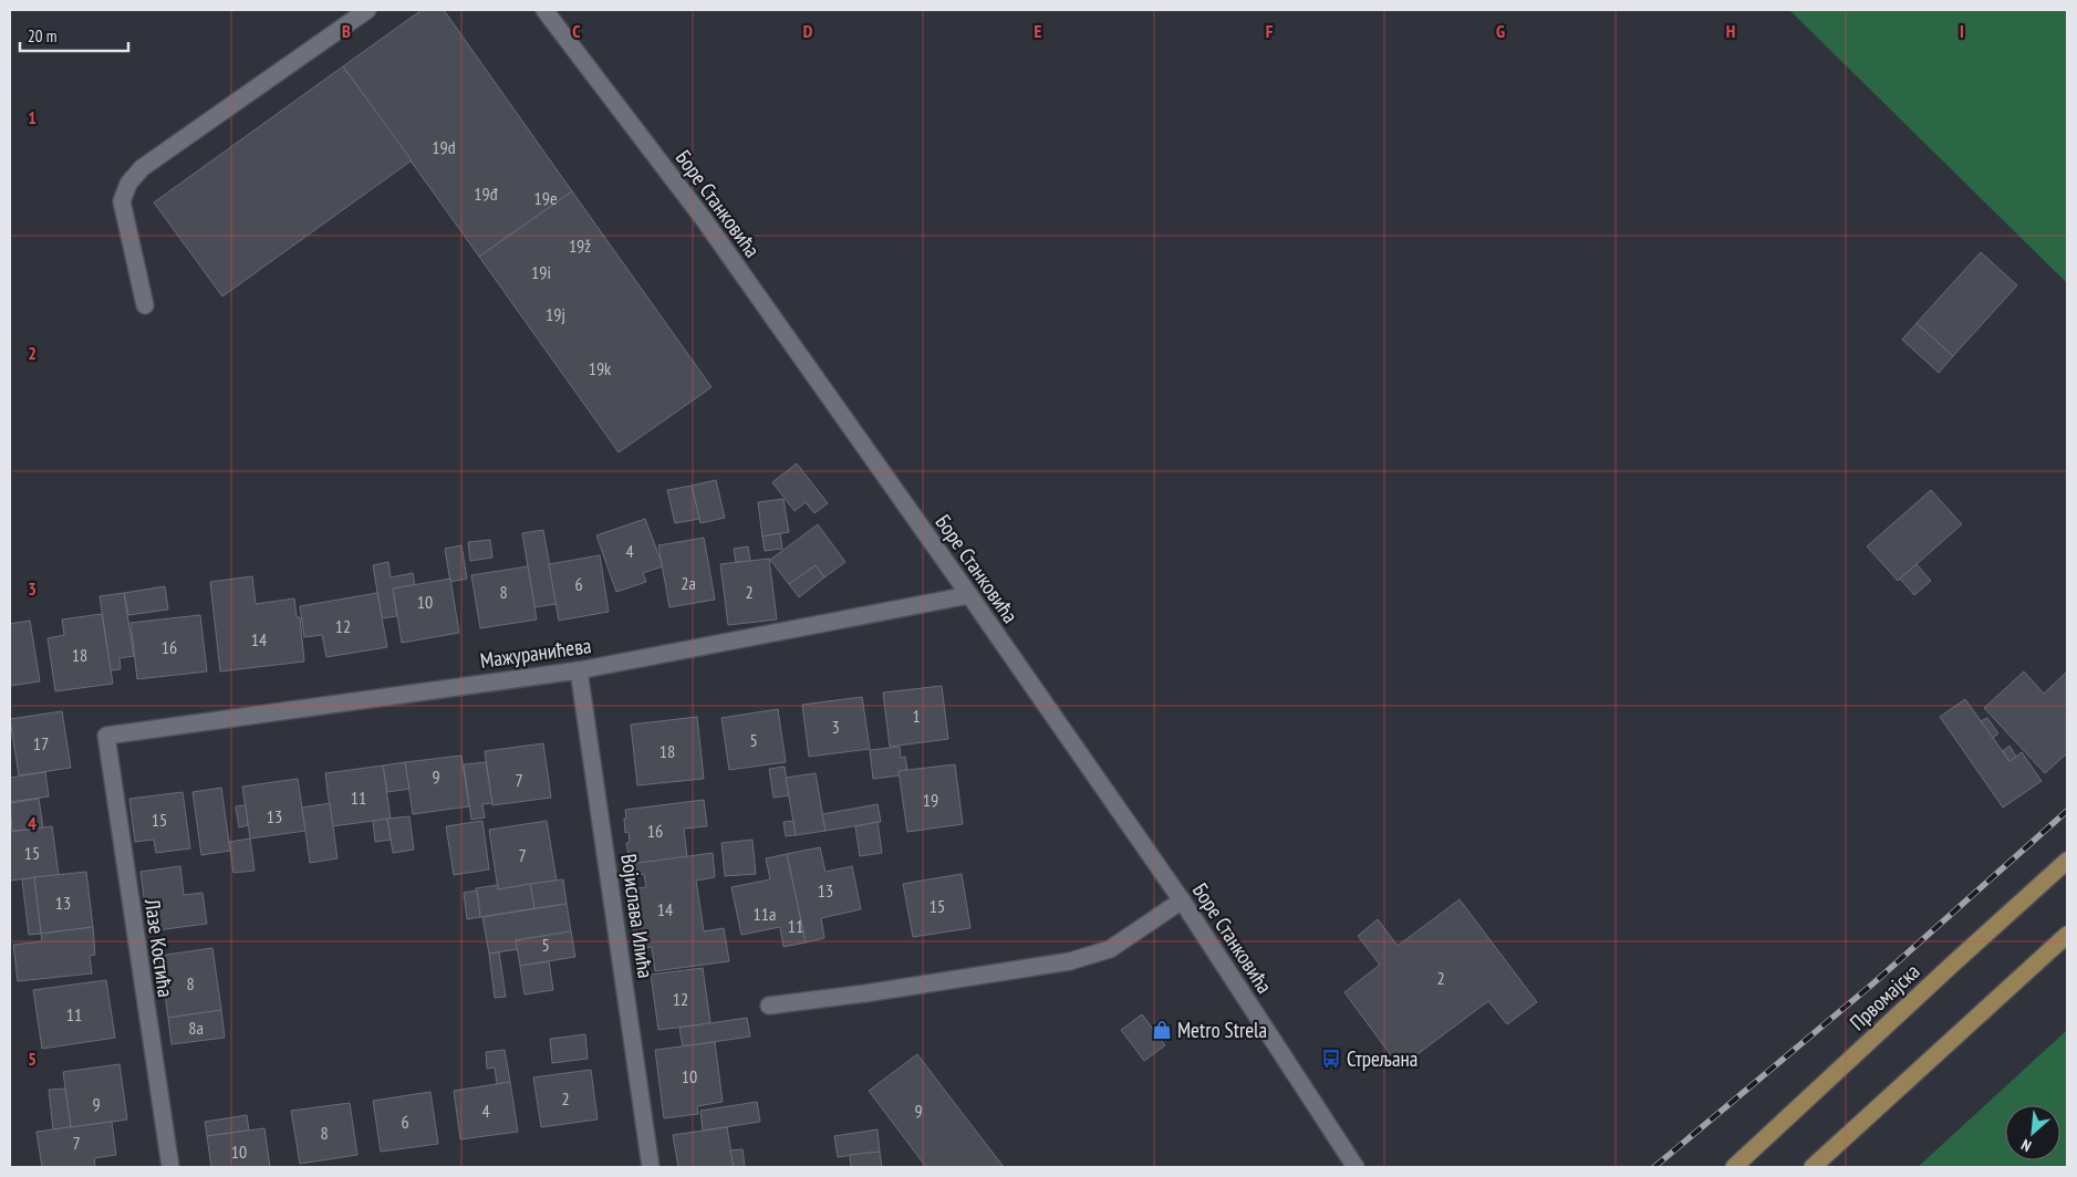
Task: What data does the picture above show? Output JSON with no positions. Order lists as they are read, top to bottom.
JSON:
{
  "streets": {
    "main road": ["Првомајска"],
    "street": [
      "Боре Станковића",
      "Мажуранићева",
      "Војислава Илића",
      "Лазе Костића"
    ]
  },
  "crossings": [
    ["Боре Станковића", "Мажуранићева"],
    ["Мажуранићева", "Војислава Илића"],
    ["Мажуранићева", "Лазе Костића"]
  ],
  "places": {
    "shop": ["Metro Strela"],
    "bus stop": ["Стрељана"]
  },
  "house_numbers": [
    "19d",
    "19đ",
    "19e",
    "19ž",
    "19i",
    "19j",
    "19k",
    "4",
    "2a",
    "6",
    "8",
    "2",
    "10",
    "12",
    "14",
    "16",
    "18",
    "1",
    "3",
    "5",
    "17",
    "18",
    "9",
    "7",
    "11",
    "19",
    "13",
    "15",
    "16",
    "15",
    "7",
    "13",
    "13",
    "15",
    "14",
    "11a",
    "11",
    "5",
    "2",
    "8",
    "12",
    "11",
    "8a",
    "10",
    "2",
    "9",
    "4",
    "9",
    "6",
    "8",
    "7",
    "10"
  ],
  "scale_bar": "20 m",
  "north": "bottom left",
  "grid": {
    "columns": [
      "B",
      "C",
      "D",
      "E",
      "F",
      "G",
      "H",
      "I"
    ],
    "rows": [
      "1",
      "2",
      "3",
      "4",
      "5"
    ]
  }
}
